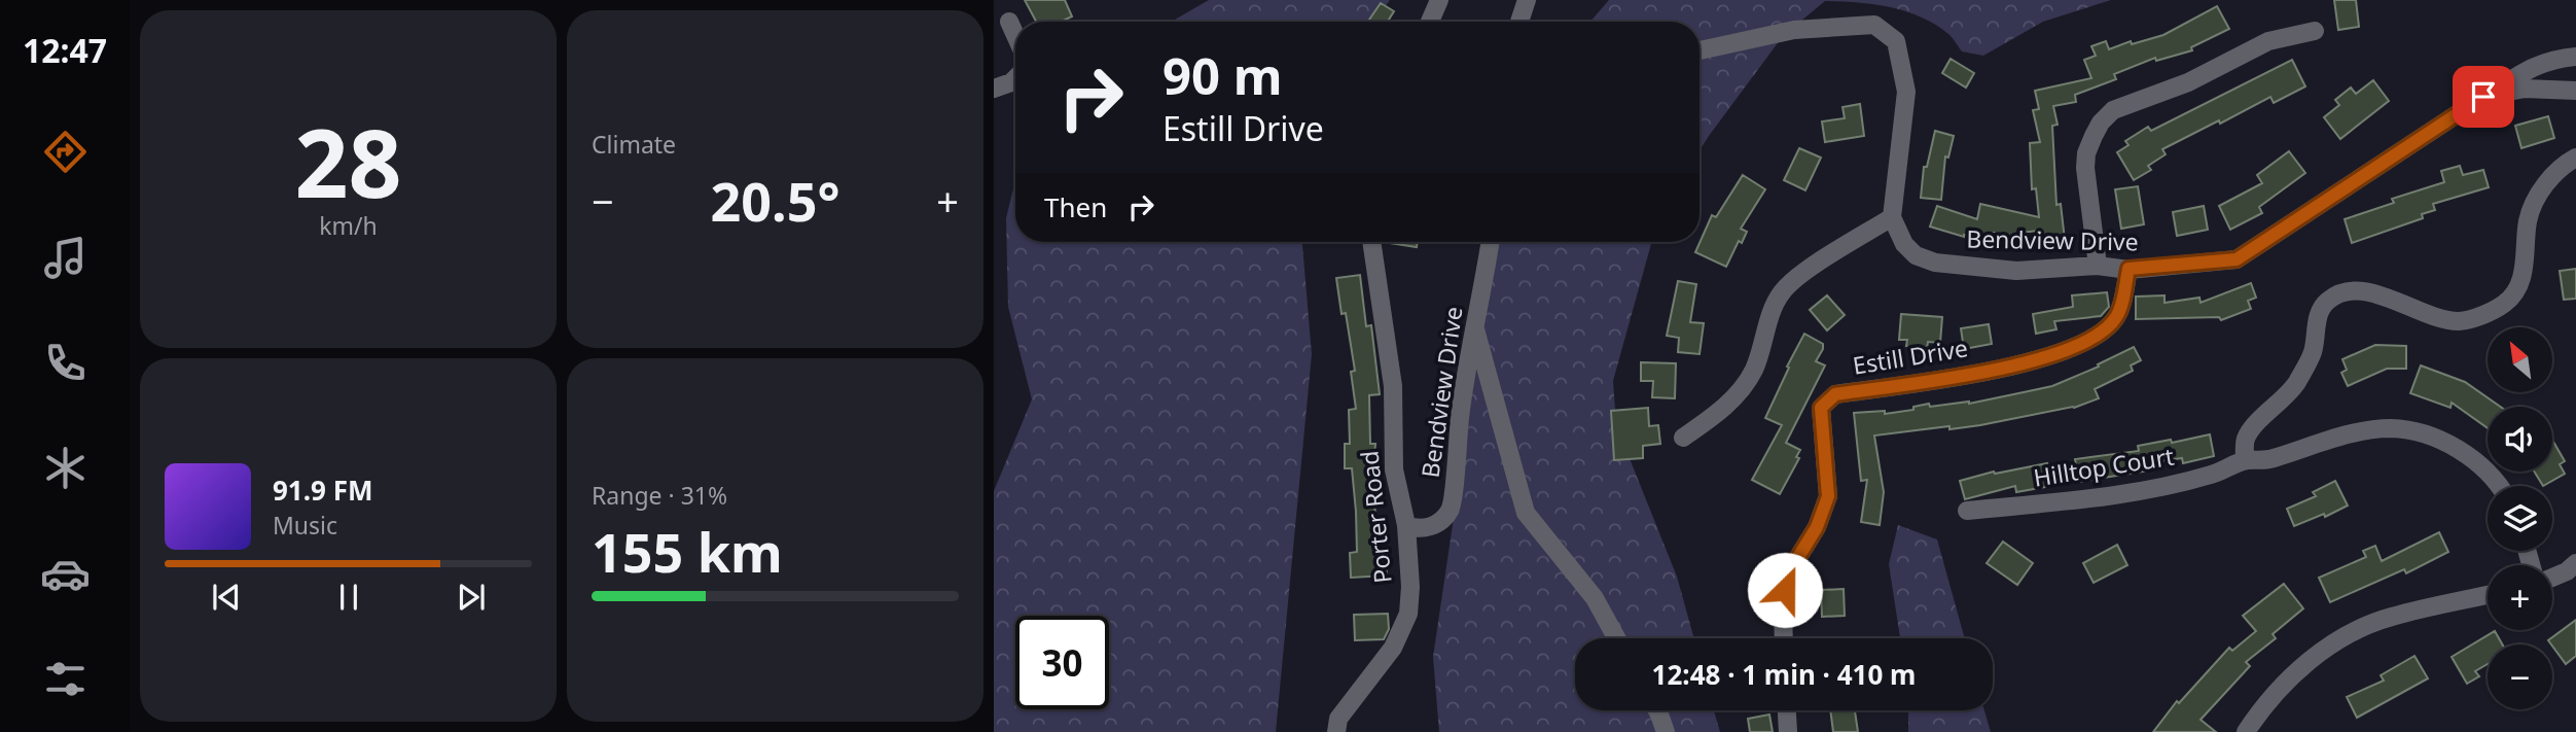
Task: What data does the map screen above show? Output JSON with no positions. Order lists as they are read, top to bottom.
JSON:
{
  "streets": {
    "street": [
      "Bendview Drive",
      "Estill Drive",
      "Hilltop Court",
      "Porter Road"
    ]
  },
  "crossings": [
    ["Bendview Drive", "Estill Drive"],
    ["Bendview Drive", "Porter Road"]
  ],
  "north": "top left",
  "page": {
    "tabs": "12:47",
    "tile": [
      ["28", "km/h"],
      "Climate",
      ["Range · 31%", "155 km"]
    ],
    "turn": ["90 m", "Estill Drive"],
    "heat": ["−", "20.5°", "+"],
    "then": "Then",
    "map_buttons": ["+", "−"],
    "song": ["91.9 FM", "Music"],
    "limit": "30",
    "trip": "12:48 · 1 min · 410 m"
  }
}
